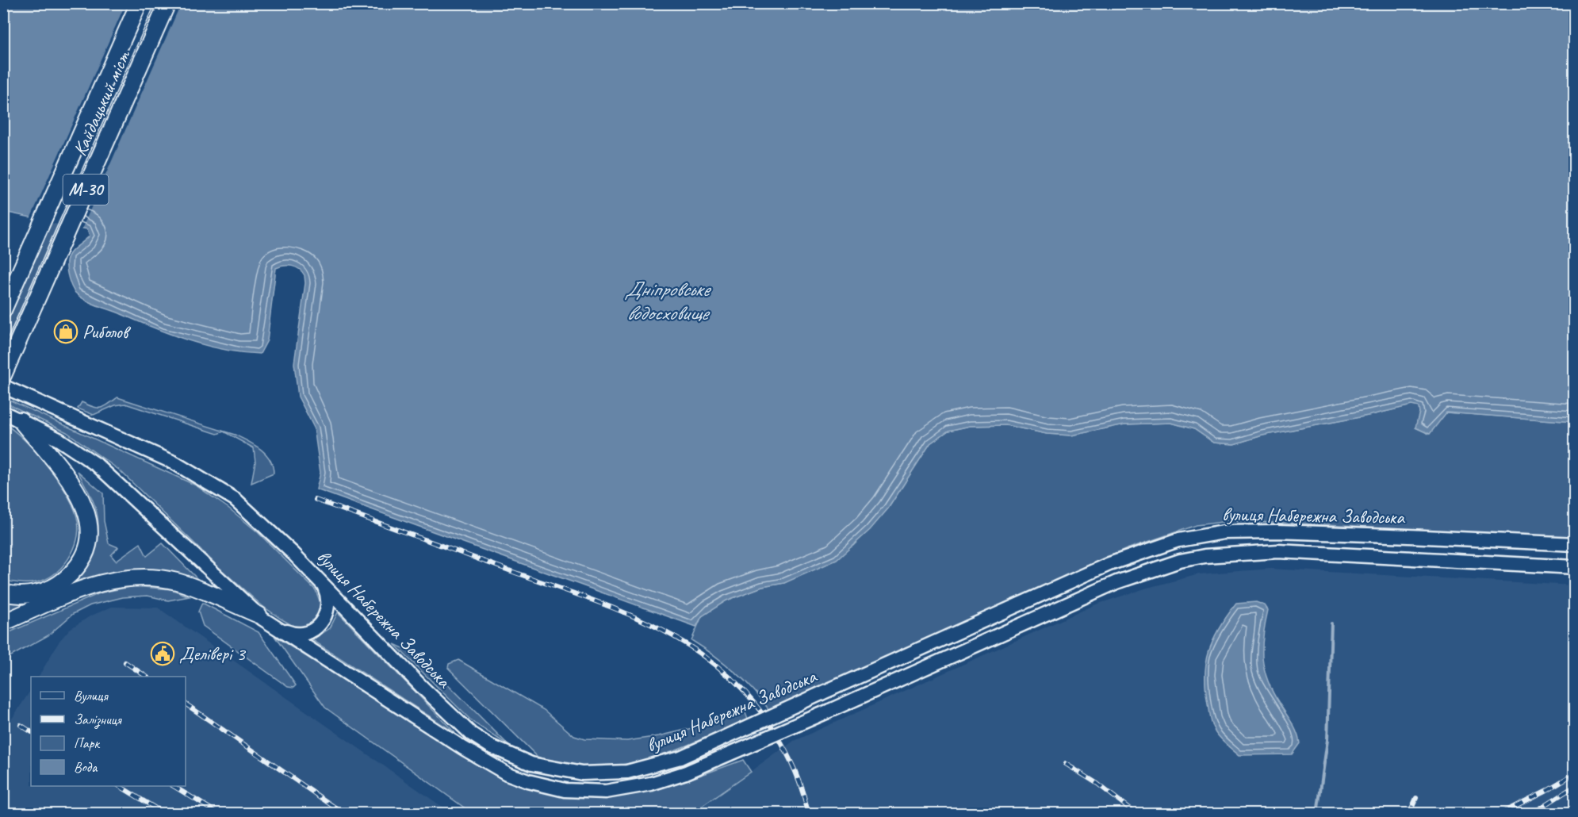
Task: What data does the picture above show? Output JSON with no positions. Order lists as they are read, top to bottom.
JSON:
{
  "streets": {
    "highway": ["Кайдацький міст", "М-30"],
    "main road": ["вулиця Набережна Заводська"]
  },
  "water": ["Дніпровське водосховище"],
  "places": {
    "shop": ["Риболов"],
    "public building": ["Делівері 3"]
  },
  "legend": [
    "Вулиця",
    "Залізниця",
    "Парк",
    "Вода"
  ]
}
